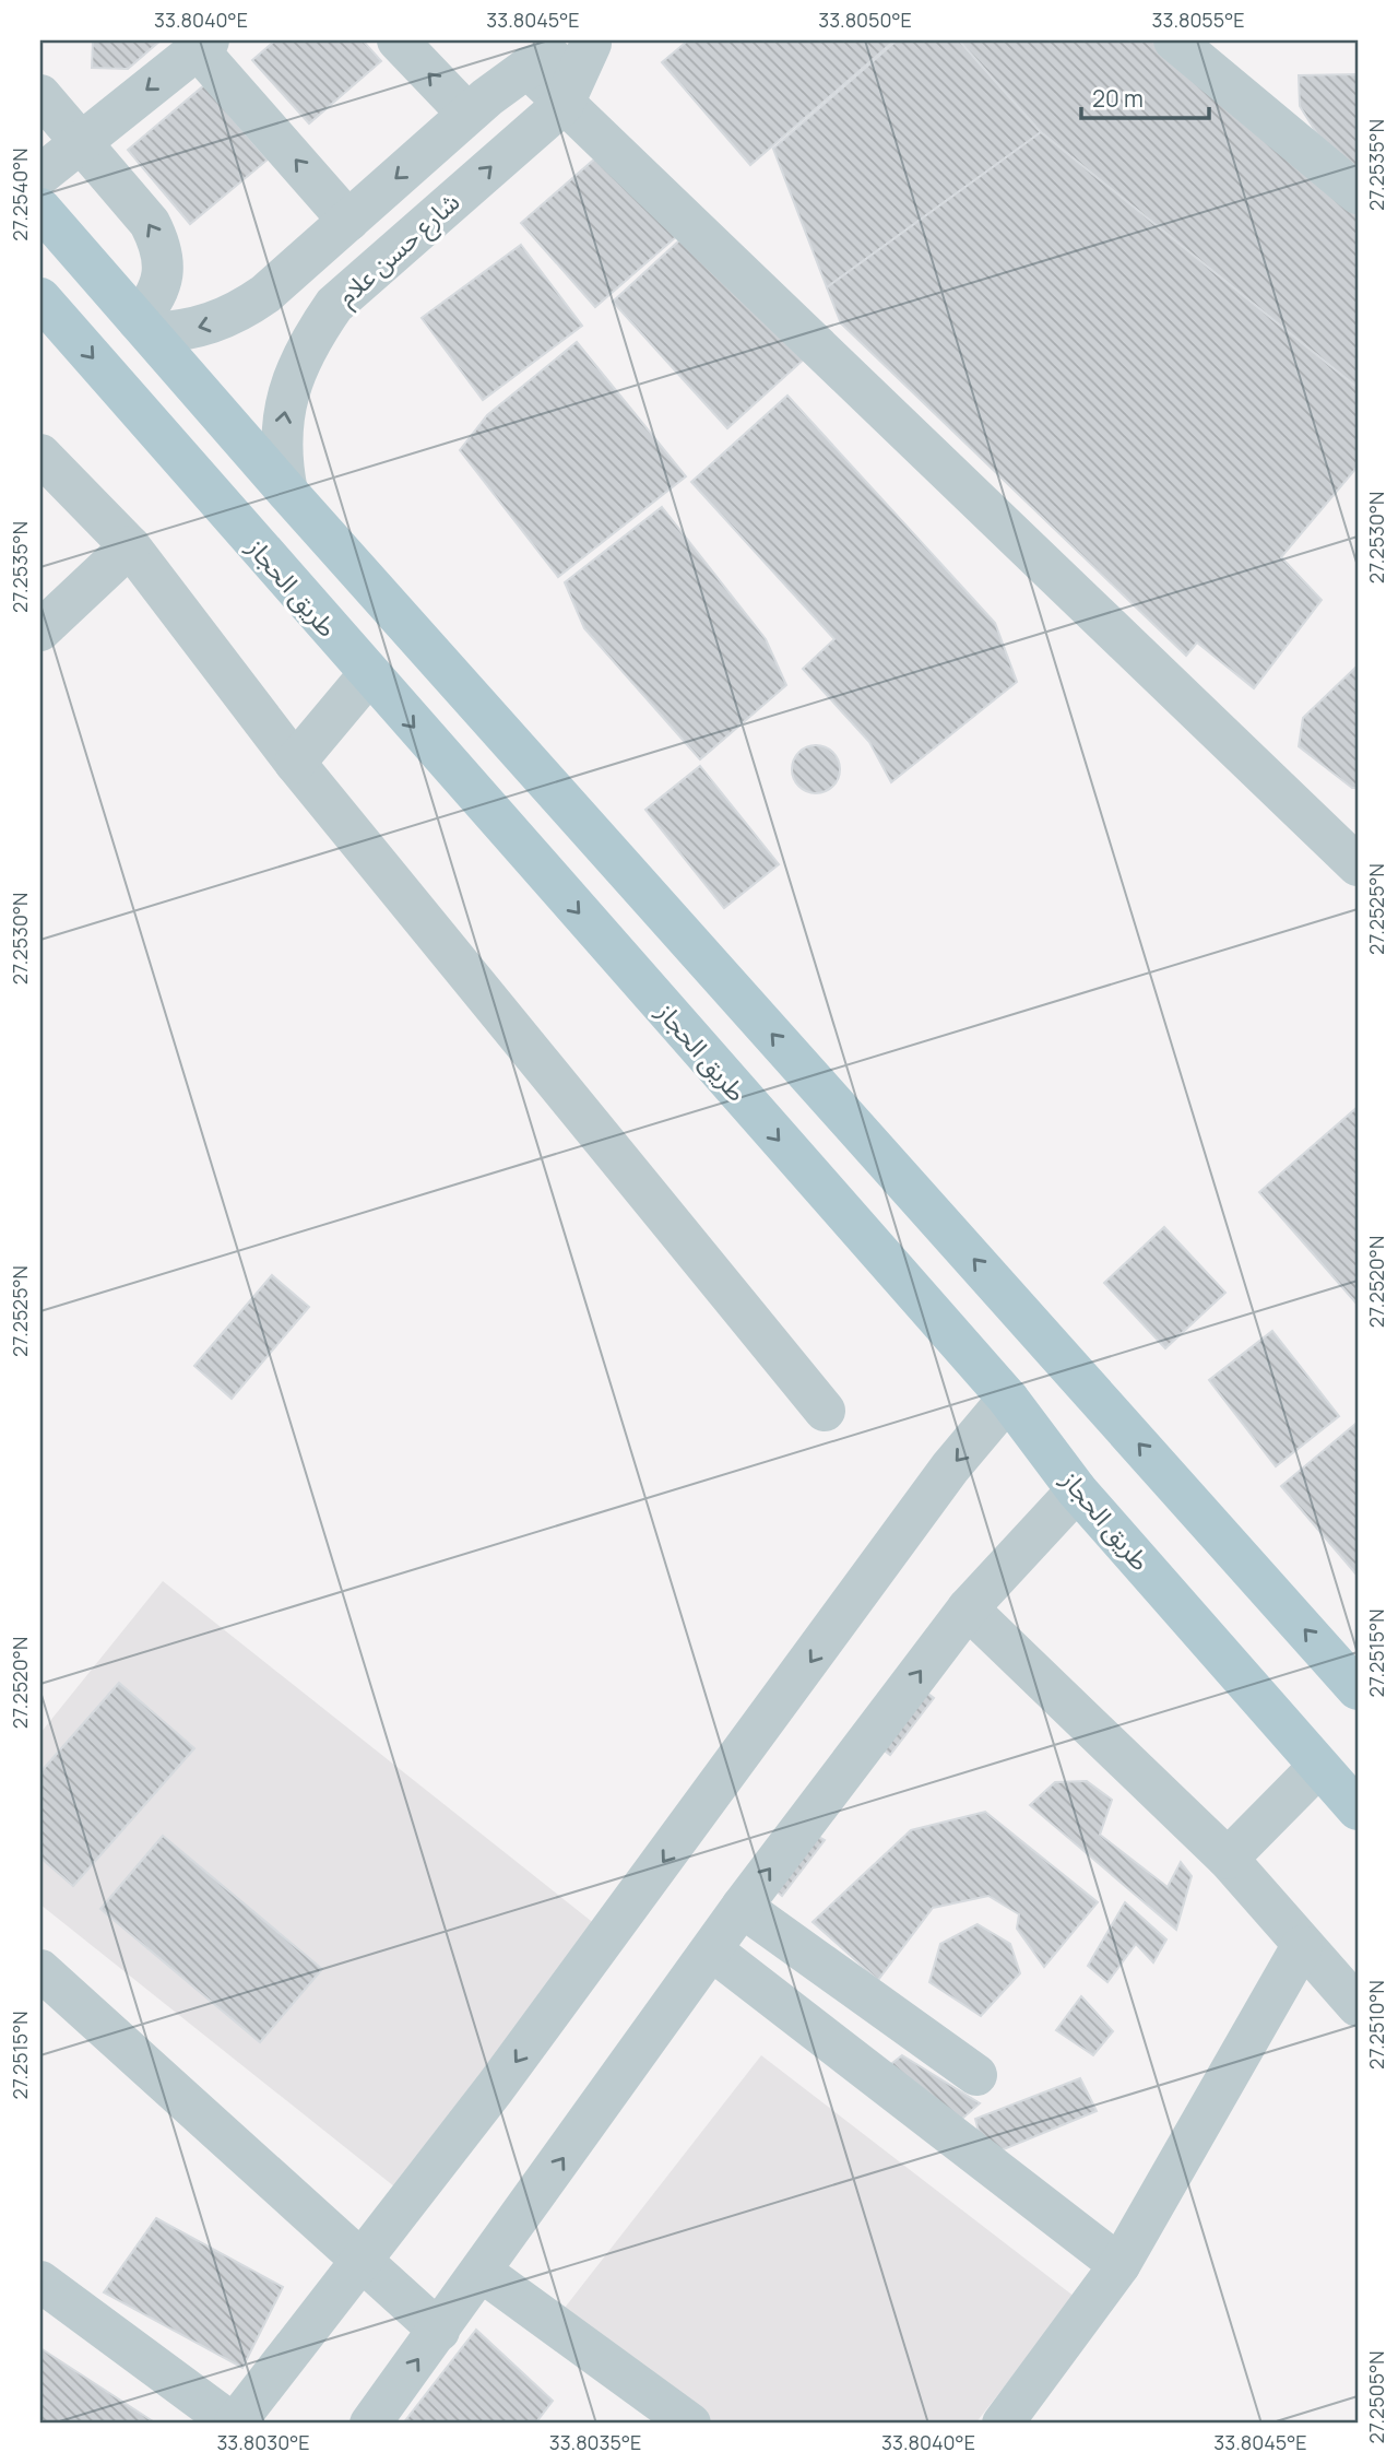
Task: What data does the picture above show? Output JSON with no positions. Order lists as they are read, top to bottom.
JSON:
{
  "streets": {
    "main road": ["طريق الحجاز"],
    "street": ["شارع حسن علام"]
  },
  "scale_bar": "20 m",
  "coordinates": [
    "33.8040°E",
    "33.8045°E",
    "33.8050°E",
    "33.8055°E",
    "27.2535°N",
    "27.2540°N",
    "27.2530°N",
    "27.2525°N",
    "27.2520°N",
    "27.2515°N",
    "27.2510°N",
    "27.2505°N",
    "33.8030°E",
    "33.8035°E"
  ]
}
